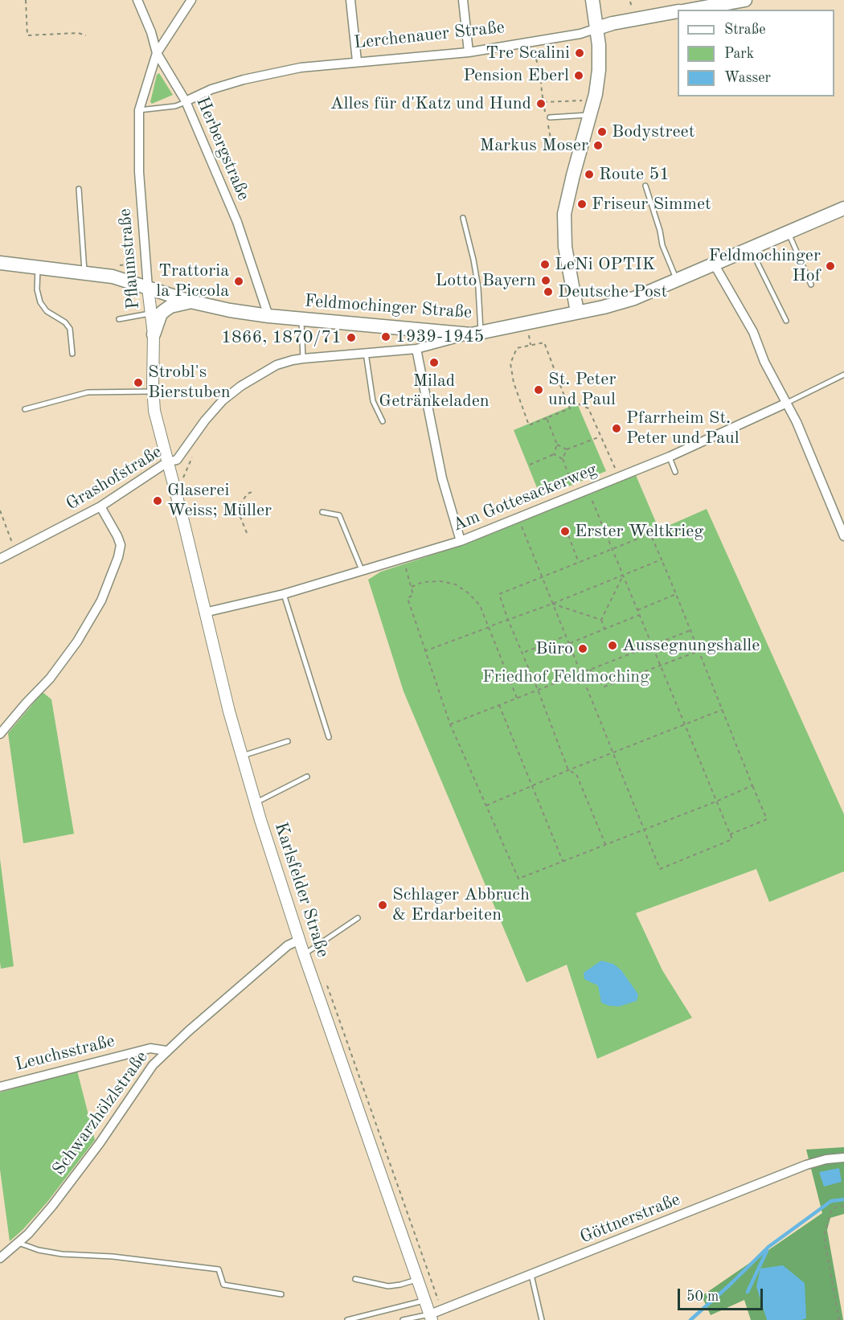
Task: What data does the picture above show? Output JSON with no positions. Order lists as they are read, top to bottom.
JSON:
{
  "streets": {
    "main road": ["Lerchenauer Straße", "Feldmochinger Straße"],
    "street": [
      "Herbergstraße",
      "Pflaumstraße",
      "Grashofstraße",
      "Am Gottesackerweg",
      "Karlsfelder Straße",
      "Leuchsstraße",
      "Schwarzhölzlstraße",
      "Göttnerstraße"
    ]
  },
  "crossings": [
    ["Lerchenauer Straße", "Herbergstraße"],
    ["Herbergstraße", "Pflaumstraße"],
    ["Herbergstraße", "Feldmochinger Straße"],
    ["Pflaumstraße", "Feldmochinger Straße"],
    ["Pflaumstraße", "Grashofstraße"],
    ["Pflaumstraße", "Karlsfelder Straße"],
    ["Feldmochinger Straße", "Grashofstraße"],
    ["Grashofstraße", "Karlsfelder Straße"],
    ["Am Gottesackerweg", "Karlsfelder Straße"],
    ["Karlsfelder Straße", "Schwarzhölzlstraße"],
    ["Karlsfelder Straße", "Göttnerstraße"],
    ["Leuchsstraße", "Schwarzhölzlstraße"]
  ],
  "parks": ["Friedhof Feldmoching"],
  "places": [
    "Tre Scalini",
    "Pension Eberl",
    "Alles für d'Katz und Hund",
    "Bodystreet",
    "Markus Moser",
    "Route 51",
    "Friseur Simmet",
    "LeNi OPTIK",
    "Feldmochinger Hof",
    "Lotto Bayern",
    "Trattoria la Piccola",
    "Deutsche Post",
    "1939-1945",
    "1866, 1870/71",
    "Milad Getränkeladen",
    "Strobl's Bierstuben",
    "St. Peter und Paul",
    "Pfarrheim St. Peter und Paul",
    "Glaserei Weiss; Müller",
    "Erster Weltkrieg",
    "Aussegnungshalle",
    "Büro",
    "Schlager Abbruch & Erdarbeiten"
  ],
  "legend": ["Straße", "Park", "Wasser"],
  "scale_bar": "50 m"
}
